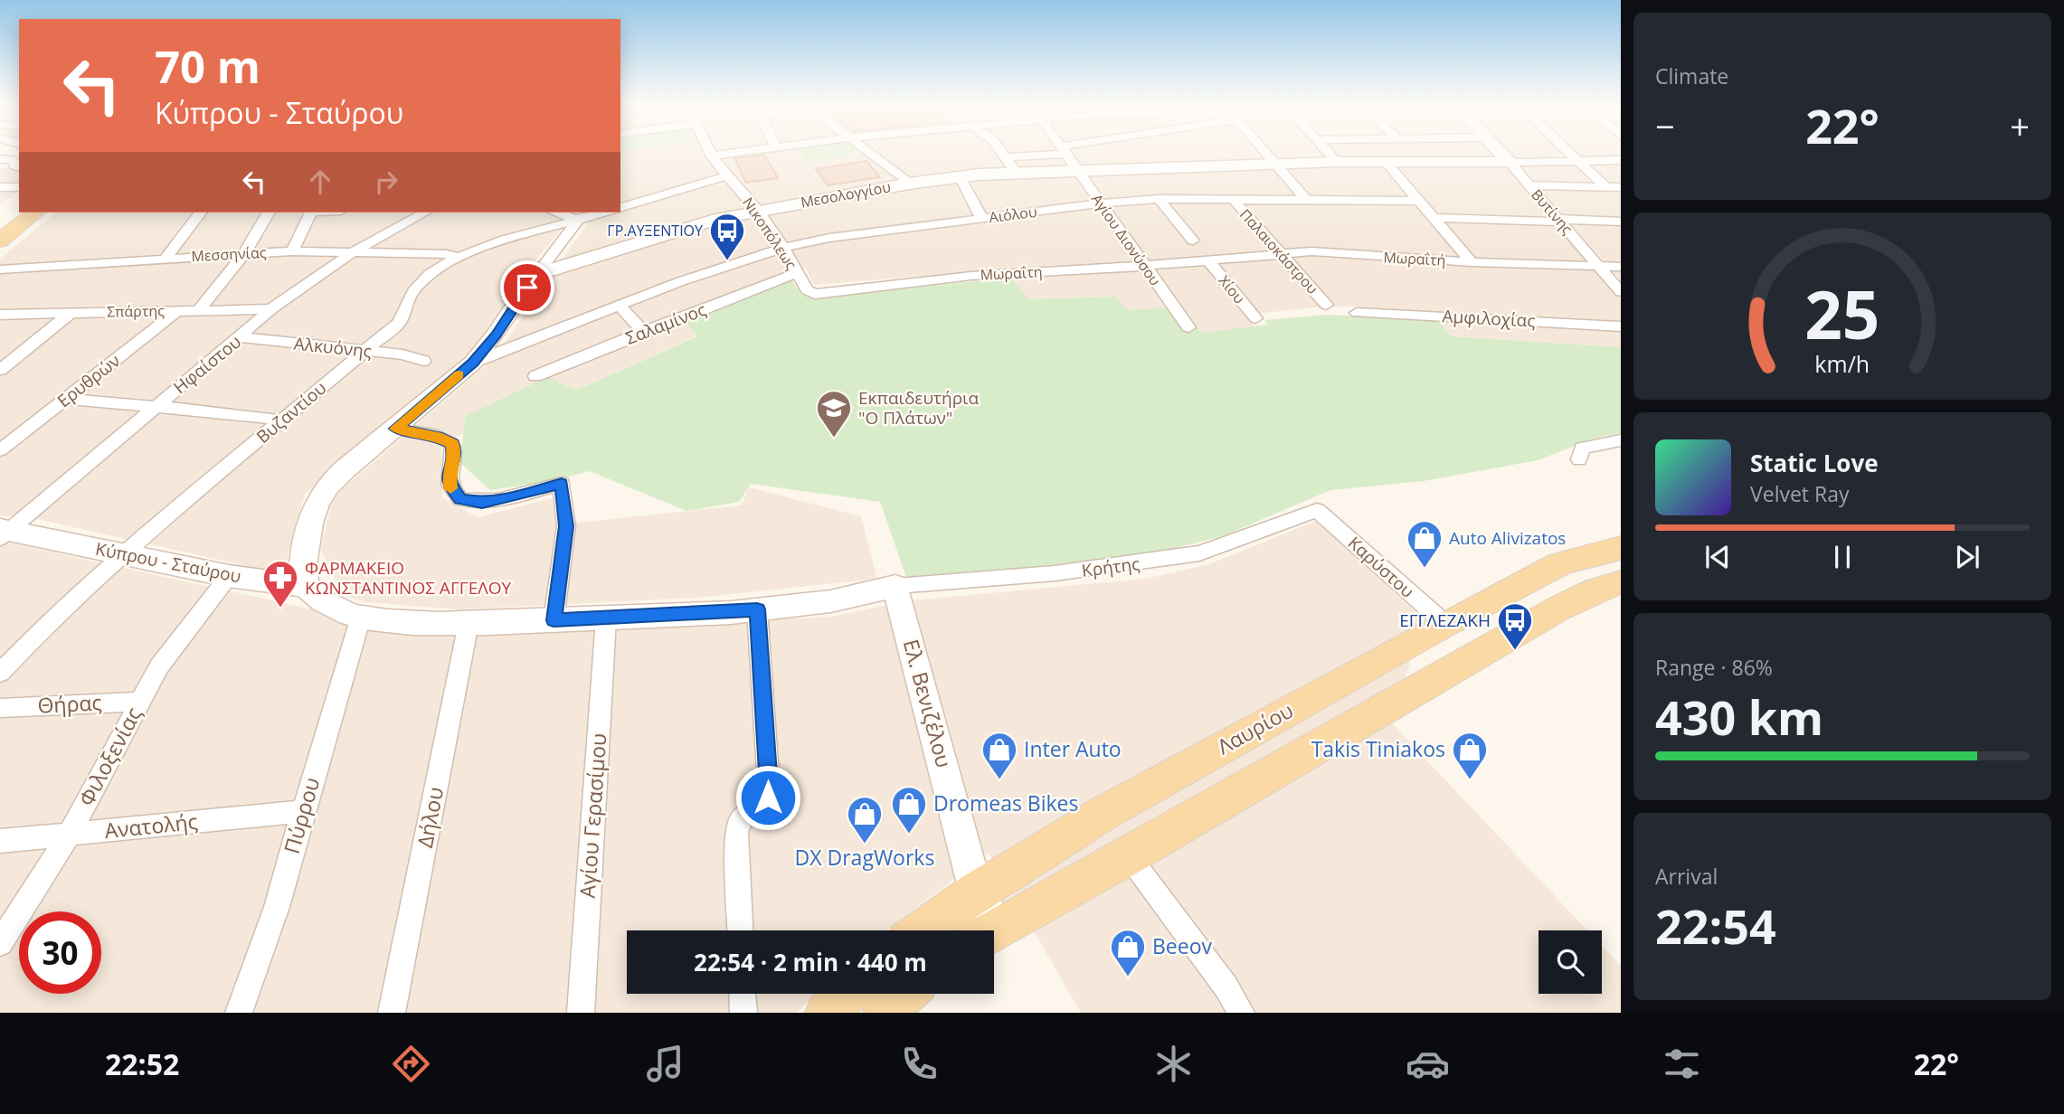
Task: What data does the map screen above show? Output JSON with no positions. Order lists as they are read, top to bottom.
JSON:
{
  "streets": {
    "main road": ["Λαυρίου"],
    "street": [
      "Μεσολογγίου",
      "Βυτίνης",
      "Αιόλου",
      "Νικοπόλεως",
      "Αγίου Διονύσου",
      "Παλαιοκάστρου",
      "Μεσσηνίας",
      "Μωραΐτή",
      "Μωραΐτη",
      "Χίου",
      "Σπάρτης",
      "Αμφιλοχίας",
      "Σαλαμίνος",
      "Αλκυόνης",
      "Ηφαίστου",
      "Ερυθρών",
      "Βυζαντίου",
      "Κύπρου - Σταύρου",
      "Κρήτης",
      "Καρύστου",
      "Ελ. Βενιζέλου",
      "Θήρας",
      "Φιλοξενίας",
      "Πύρρου",
      "Αγίου Γερασίμου",
      "Δήλου",
      "Ανατολής"
    ]
  },
  "crossings": [
    ["Μεσολογγίου", "Βυτίνης"],
    ["Μεσολογγίου", "Νικοπόλεως"],
    ["Μεσολογγίου", "Αγίου Διονύσου"],
    ["Βυτίνης", "Μωραΐτή"],
    ["Αιόλου", "Νικοπόλεως"],
    ["Αιόλου", "Αγίου Διονύσου"],
    ["Αιόλου", "Παλαιοκάστρου"],
    ["Νικοπόλεως", "Μωραΐτη"],
    ["Νικοπόλεως", "Σαλαμίνος"],
    ["Αγίου Διονύσου", "Μωραΐτη"],
    ["Παλαιοκάστρου", "Μωραΐτή"],
    ["Μεσσηνίας", "Ηφαίστου"],
    ["Μεσσηνίας", "Βυζαντίου"],
    ["Μωραΐτή", "Μωραΐτη"],
    ["Μωραΐτή", "Χίου"],
    ["Μωραΐτη", "Χίου"],
    ["Σπάρτης", "Ηφαίστου"],
    ["Σπάρτης", "Ερυθρών"],
    ["Αλκυόνης", "Ηφαίστου"],
    ["Αλκυόνης", "Βυζαντίου"],
    ["Ηφαίστου", "Κύπρου - Σταύρου"],
    ["Βυζαντίου", "Κύπρου - Σταύρου"],
    ["Κύπρου - Σταύρου", "Κρήτης"],
    ["Κύπρου - Σταύρου", "Ελ. Βενιζέλου"],
    ["Κύπρου - Σταύρου", "Φιλοξενίας"],
    ["Κύπρου - Σταύρου", "Πύρρου"],
    ["Κύπρου - Σταύρου", "Αγίου Γερασίμου"],
    ["Κύπρου - Σταύρου", "Δήλου"],
    ["Κρήτης", "Καρύστου"],
    ["Κρήτης", "Ελ. Βενιζέλου"],
    ["Καρύστου", "Λαυρίου"],
    ["Ελ. Βενιζέλου", "Λαυρίου"],
    ["Θήρας", "Φιλοξενίας"],
    ["Φιλοξενίας", "Ανατολής"],
    ["Πύρρου", "Ανατολής"]
  ],
  "places": {
    "bus stop": ["ΓΡ.ΑΥΞΕΝΤΙΟΥ", "ΕΓΓΛΕΖΑΚΗ"],
    "school or university": ["Εκπαιδευτήρια \"Ο Πλάτων\""],
    "shop": [
      "Auto Alivizatos",
      "Inter Auto",
      "Takis Tiniakos",
      "Dromeas Bikes",
      "DX DragWorks",
      "Beeov"
    ],
    "pharmacy": ["ΦΑΡΜΑΚΕΙΟ ΚΩΝΣΤΑΝΤΙΝΟΣ ΑΓΓΕΛΟΥ"]
  },
  "page": {
    "tile": [
      "Climate",
      ["Range · 86%", "430 km"],
      ["Arrival", "22:54"]
    ],
    "turn": ["70 m", "Κύπρου - Σταύρου"],
    "heat": ["−", "22°", "+"],
    "song": ["Static Love", "Velvet Ray"],
    "limit": "30",
    "trip": "22:54 · 2 min · 440 m",
    "tabs": ["22:52", "22°"],
    "gauge": ["25", "km/h"]
  }
}
